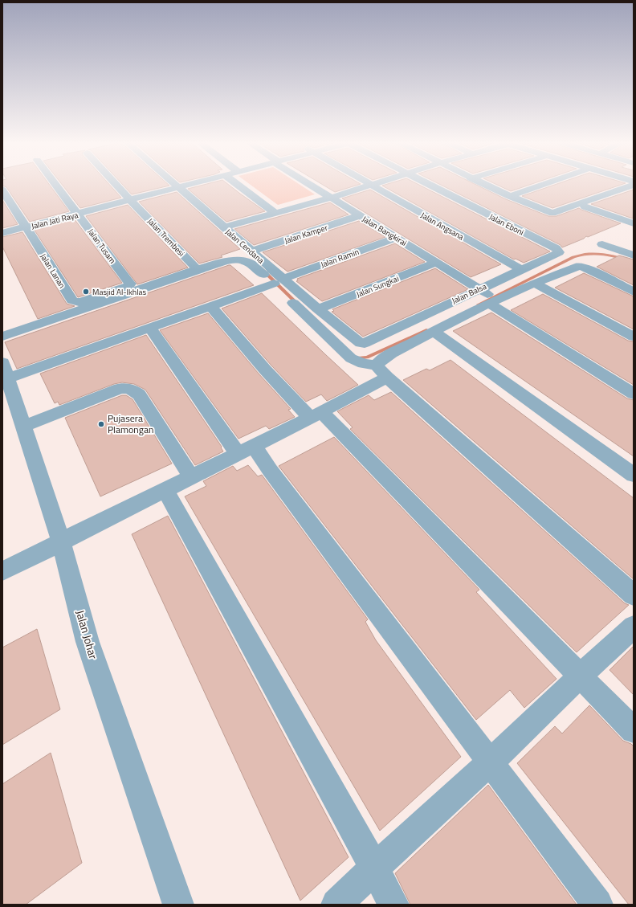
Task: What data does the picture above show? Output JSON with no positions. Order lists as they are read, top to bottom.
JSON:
{
  "streets": {
    "street": [
      "Jalan Jati Raya",
      "Jalan Eboni",
      "Jalan Angsana",
      "Jalan Bangkirai",
      "Jalan Kamper",
      "Jalan Trembesi",
      "Jalan Tusam",
      "Jalan Cendana",
      "Jalan Ramin",
      "Jalan Lanan",
      "Jalan Sungkai",
      "Jalan Balsa",
      "Jalan Johar"
    ]
  },
  "crossings": [
    ["Jalan Jati Raya", "Jalan Trembesi"],
    ["Jalan Jati Raya", "Jalan Tusam"],
    ["Jalan Jati Raya", "Jalan Cendana"],
    ["Jalan Jati Raya", "Jalan Lanan"],
    ["Jalan Eboni", "Jalan Balsa"],
    ["Jalan Angsana", "Jalan Balsa"],
    ["Jalan Bangkirai", "Jalan Kamper"],
    ["Jalan Bangkirai", "Jalan Ramin"],
    ["Jalan Bangkirai", "Jalan Sungkai"],
    ["Jalan Bangkirai", "Jalan Balsa"],
    ["Jalan Kamper", "Jalan Cendana"],
    ["Jalan Tusam", "Jalan Lanan"],
    ["Jalan Cendana", "Jalan Ramin"],
    ["Jalan Cendana", "Jalan Sungkai"],
    ["Jalan Cendana", "Jalan Balsa"],
    ["Jalan Ramin", "Jalan Johar"]
  ],
  "places": ["Masjid Al-Ikhlas", "Pujasera Plamongan"]
}
